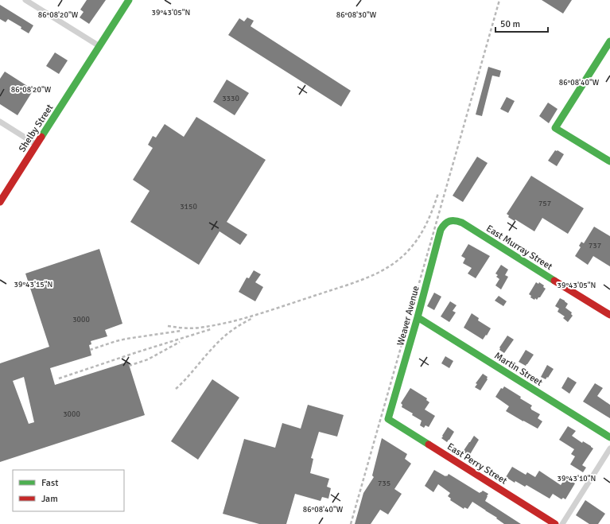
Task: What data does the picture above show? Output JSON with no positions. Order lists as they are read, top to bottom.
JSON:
{
  "streets": {
    "street": [
      "Shelby Street",
      "East Murray Street",
      "Weaver Avenue",
      "Martin Street",
      "East Perry Street"
    ]
  },
  "crossings": [
    ["East Murray Street", "Weaver Avenue"],
    ["Weaver Avenue", "Martin Street"],
    ["Weaver Avenue", "East Perry Street"]
  ],
  "house_numbers": [
    "3330",
    "757",
    "3150",
    "737",
    "3000",
    "3000",
    "735"
  ],
  "legend": ["Fast", "Jam"],
  "scale_bar": "50 m",
  "coordinates": [
    "39°43'05\"N",
    "86°08'20\"W",
    "86°08'30\"W",
    "86°08'40\"W",
    "39°43'15\"N",
    "39°43'10\"N"
  ]
}
